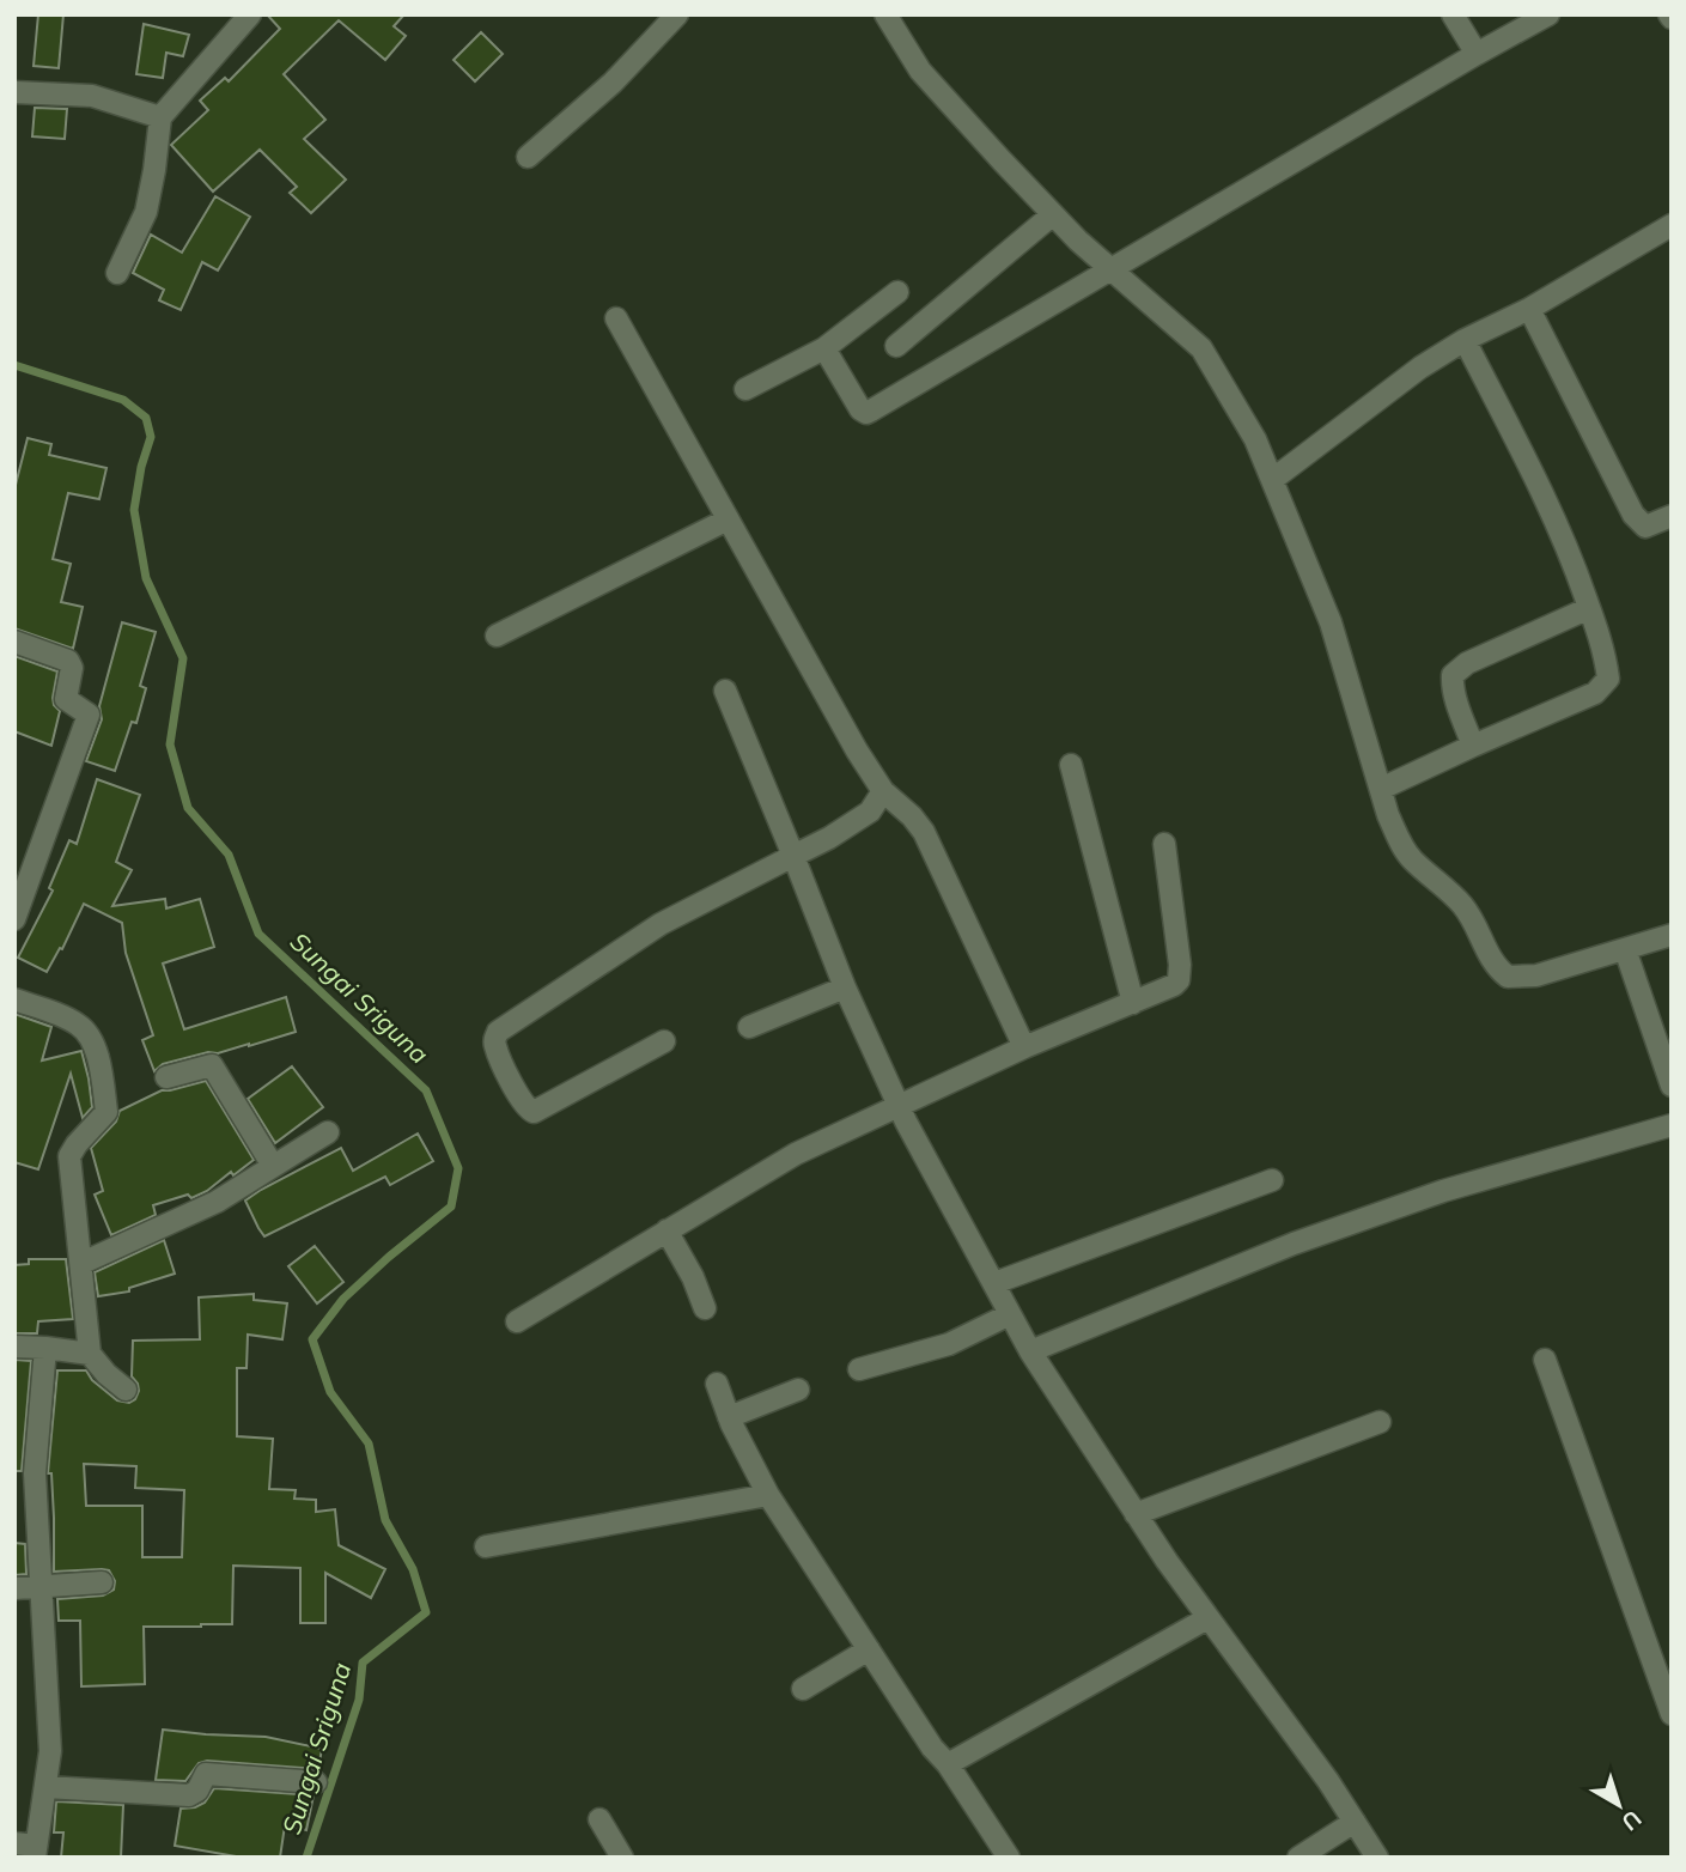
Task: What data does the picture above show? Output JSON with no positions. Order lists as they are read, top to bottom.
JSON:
{
  "water": ["Sungai Sriguna"],
  "north": "bottom right"
}
